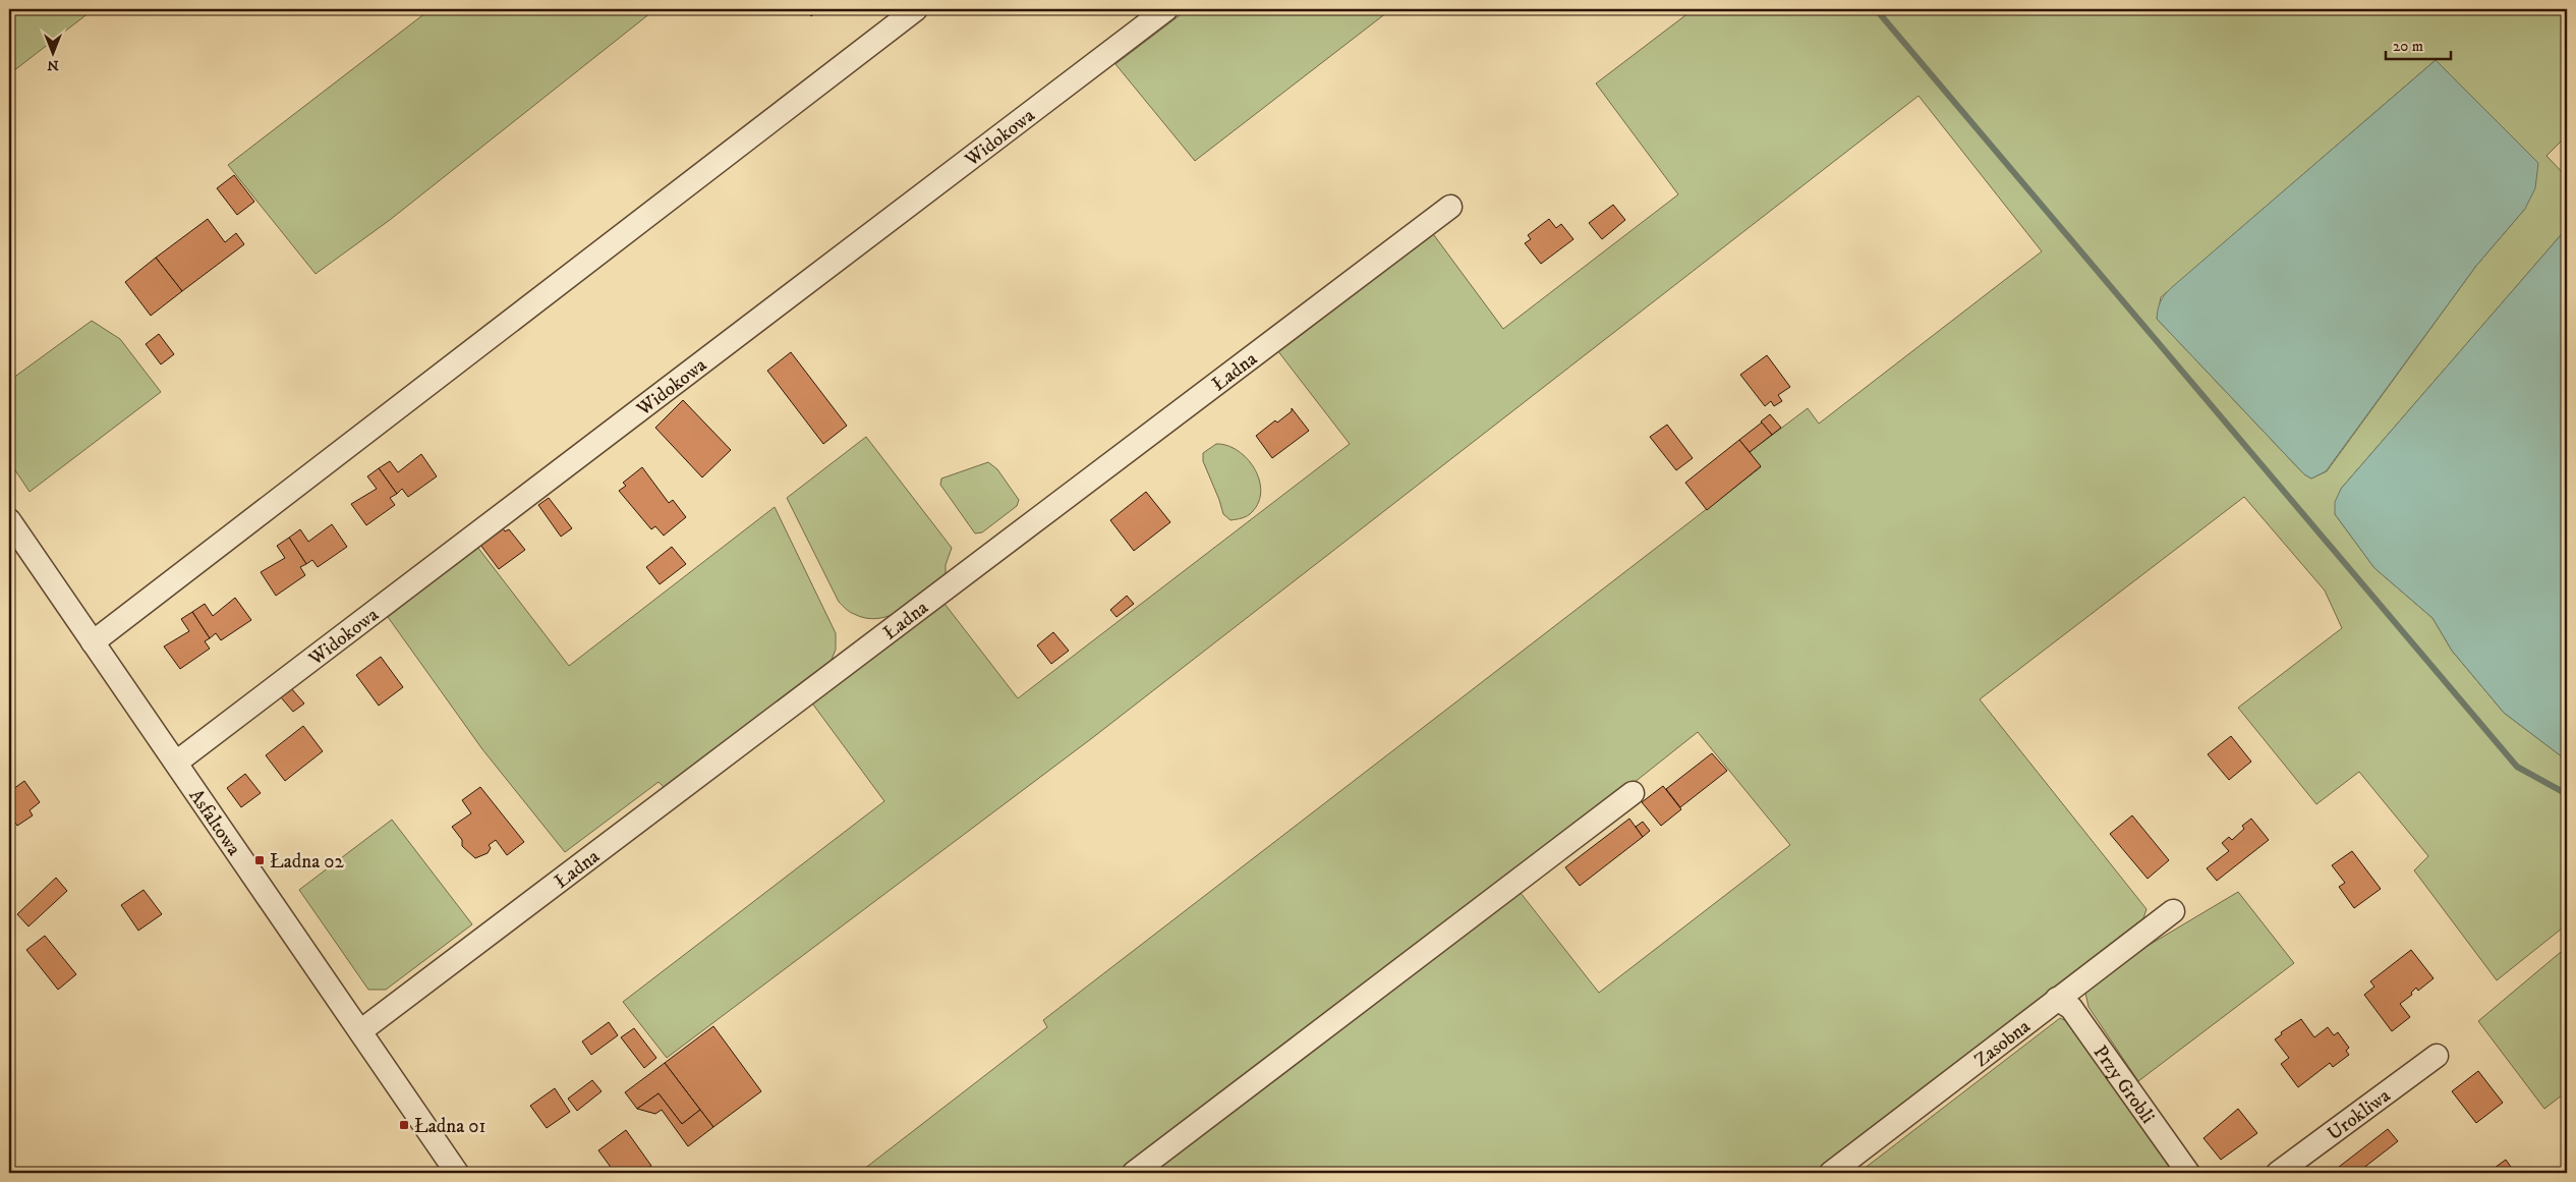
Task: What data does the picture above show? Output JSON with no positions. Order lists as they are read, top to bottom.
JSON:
{
  "streets": {
    "street": [
      "Widokowa",
      "Ładna",
      "Asfaltowa",
      "Zasobna",
      "Przy Grobli",
      "Urokliwa"
    ]
  },
  "crossings": [
    ["Widokowa", "Asfaltowa"],
    ["Ładna", "Asfaltowa"],
    ["Zasobna", "Przy Grobli"]
  ],
  "places": {
    "transit": ["Ładna 02", "Ładna 01"]
  },
  "scale_bar": "20 m",
  "north": "bottom"
}
